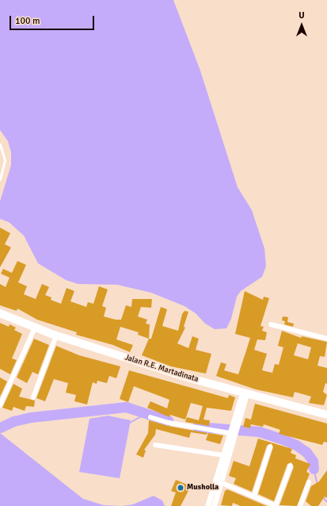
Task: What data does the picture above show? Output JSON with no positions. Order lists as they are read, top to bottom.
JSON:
{
  "streets": {
    "highway": ["Jalan R.E. Martadinata"]
  },
  "places": ["Musholla"],
  "scale_bar": "100 m",
  "north": "top"
}
